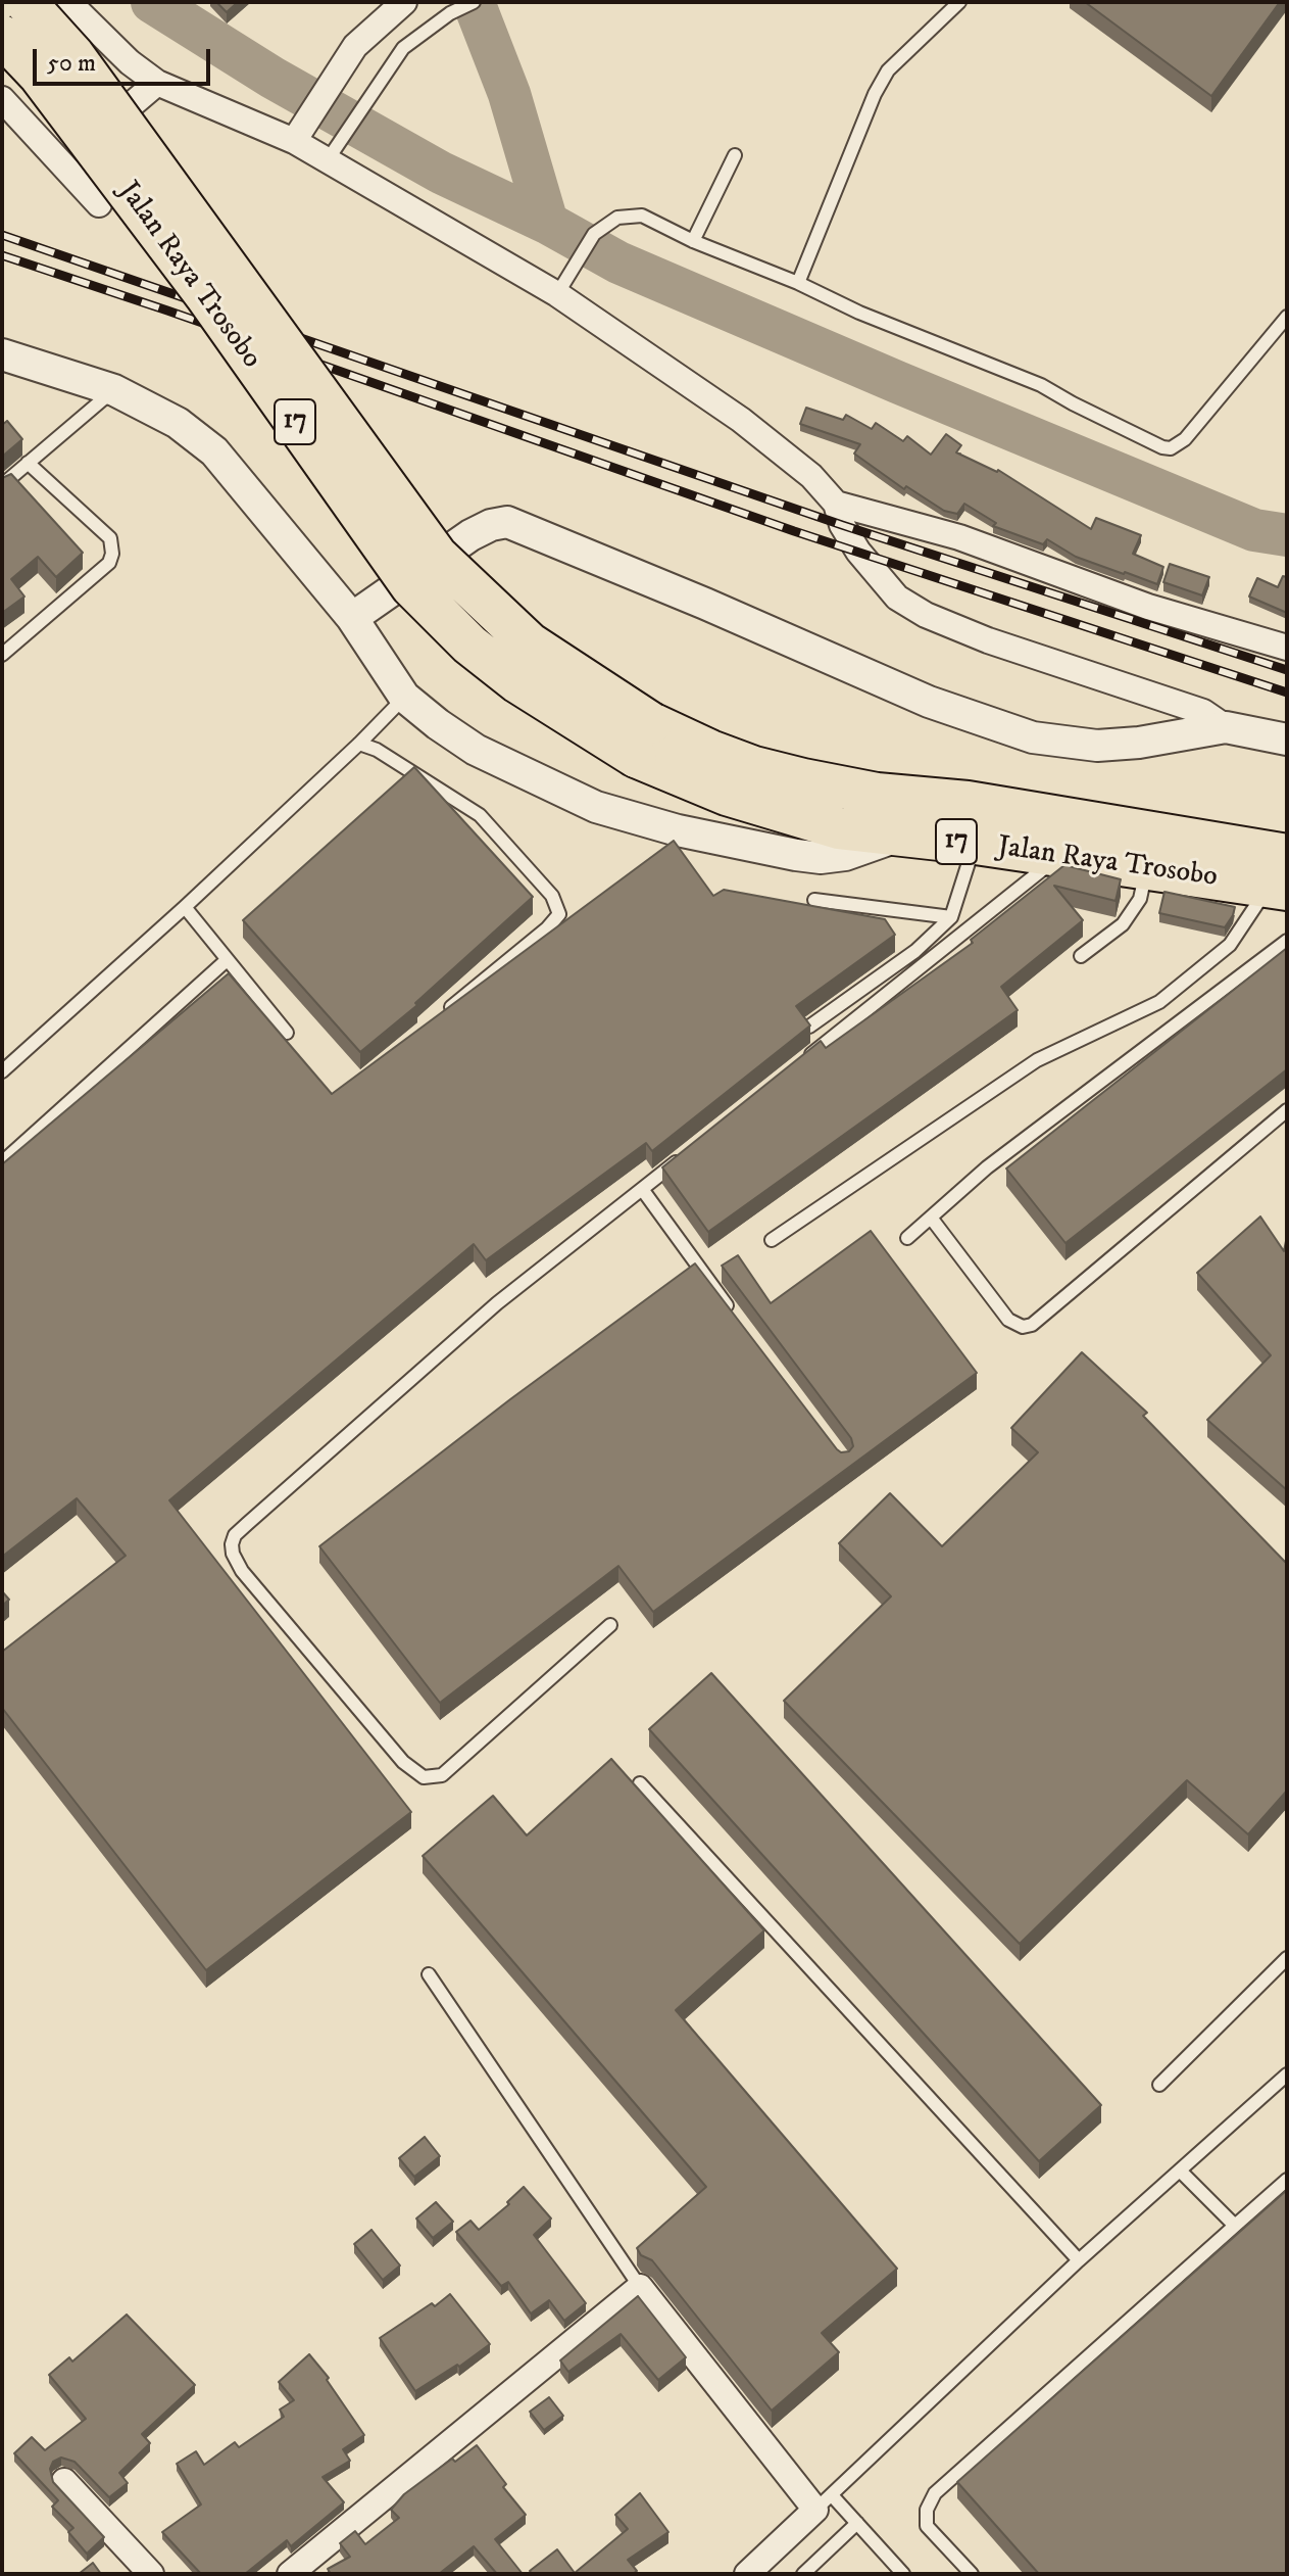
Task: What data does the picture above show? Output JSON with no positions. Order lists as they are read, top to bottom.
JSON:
{
  "streets": {
    "highway": ["Jalan Raya Trosobo", "17"]
  },
  "scale_bar": "50 m"
}
